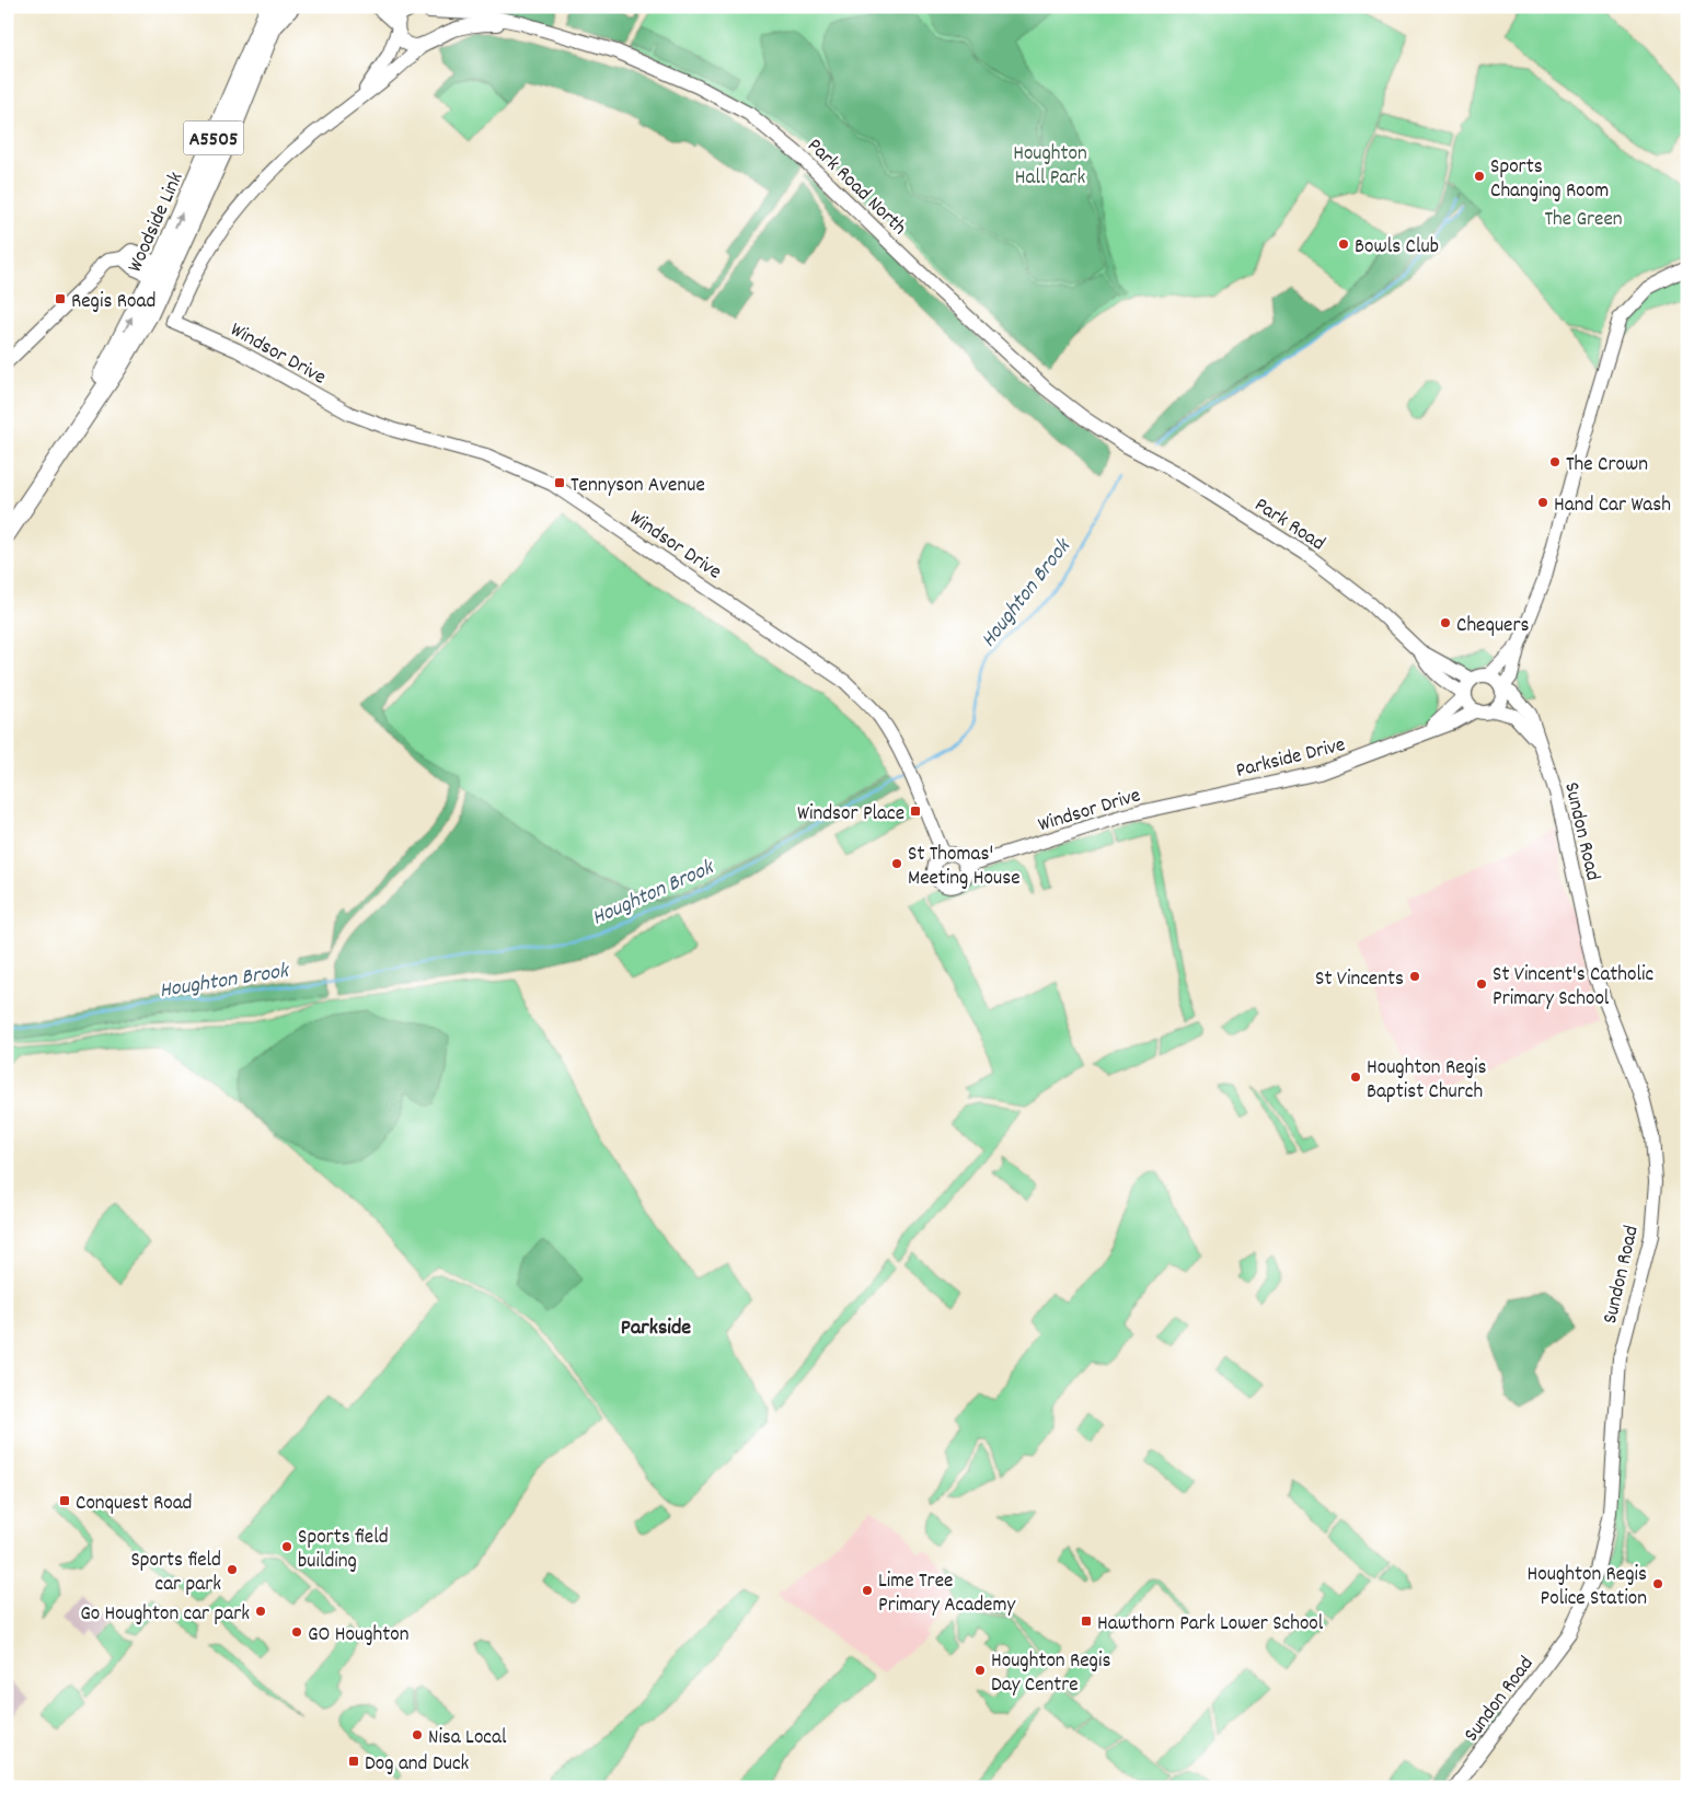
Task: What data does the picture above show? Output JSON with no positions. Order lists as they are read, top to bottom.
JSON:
{
  "streets": {
    "main road": ["A5505", "Woodside Link"],
    "street": [
      "Park Road North",
      "Windsor Drive",
      "Park Road",
      "Parkside Drive",
      "Sundon Road"
    ]
  },
  "crossings": [
    ["Park Road North", "Park Road"],
    ["Windsor Drive", "Parkside Drive"],
    ["Park Road", "Parkside Drive"],
    ["Park Road", "Sundon Road"],
    ["Parkside Drive", "Sundon Road"]
  ],
  "districts": ["Parkside"],
  "water": ["Houghton Brook"],
  "parks": ["Houghton Hall Park", "The Green"],
  "places": {
    "other": [
      "Sports Changing Room",
      "Bowls Club",
      "The Crown",
      "Hand Car Wash",
      "Chequers",
      "St Thomas' Meeting House",
      "St Vincents",
      "St Vincent's Catholic Primary School",
      "Houghton Regis Baptist Church",
      "Sports field building",
      "Sports field car park",
      "Houghton Regis Police Station",
      "Lime Tree Primary Academy",
      "Go Houghton car park",
      "GO Houghton",
      "Houghton Regis Day Centre",
      "Nisa Local"
    ],
    "transit": [
      "Regis Road",
      "Tennyson Avenue",
      "Windsor Place",
      "Conquest Road",
      "Hawthorn Park Lower School",
      "Dog and Duck"
    ]
  }
}
